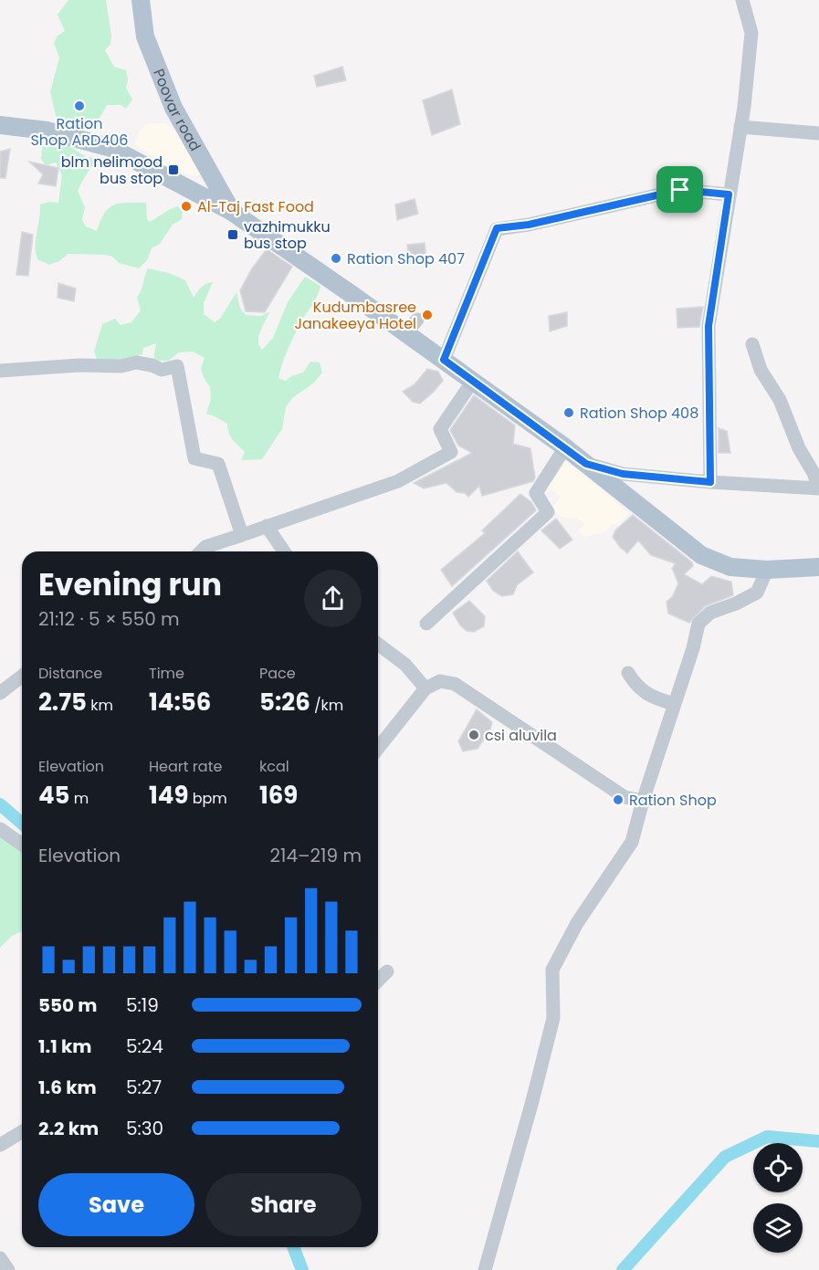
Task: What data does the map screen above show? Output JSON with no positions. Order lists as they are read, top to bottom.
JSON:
{
  "streets": {
    "main road": ["Poovar road"]
  },
  "places": {
    "other": [
      "Ration Shop ARD406",
      "Al-Taj Fast Food",
      "Ration Shop 407",
      "Kudumbasree Janakeeya Hotel",
      "Ration Shop 408",
      "csi aluvila",
      "Ration Shop"
    ],
    "transit": ["blm nelimood bus stop", "vazhimukku bus stop"]
  },
  "page": {
    "heading": ["Evening run", "21:12 · 5 × 550 m"],
    "stats": [
      ["Distance", "2.75 km"],
      ["Time", "14:56"],
      ["Pace", "5:26 /km"],
      ["Elevation", "45 m"],
      ["Heart rate", "149 bpm"],
      ["kcal", "169"]
    ],
    "chart": ["Elevation", "214–219 m"],
    "list": [
      {
        "name": "550 m",
        "note": "5:19"
      },
      {
        "name": "1.1 km",
        "note": "5:24"
      },
      {
        "name": "1.6 km",
        "note": "5:27"
      },
      {
        "name": "2.2 km",
        "note": "5:30"
      }
    ],
    "buttons": ["Save", "Share"]
  }
}
